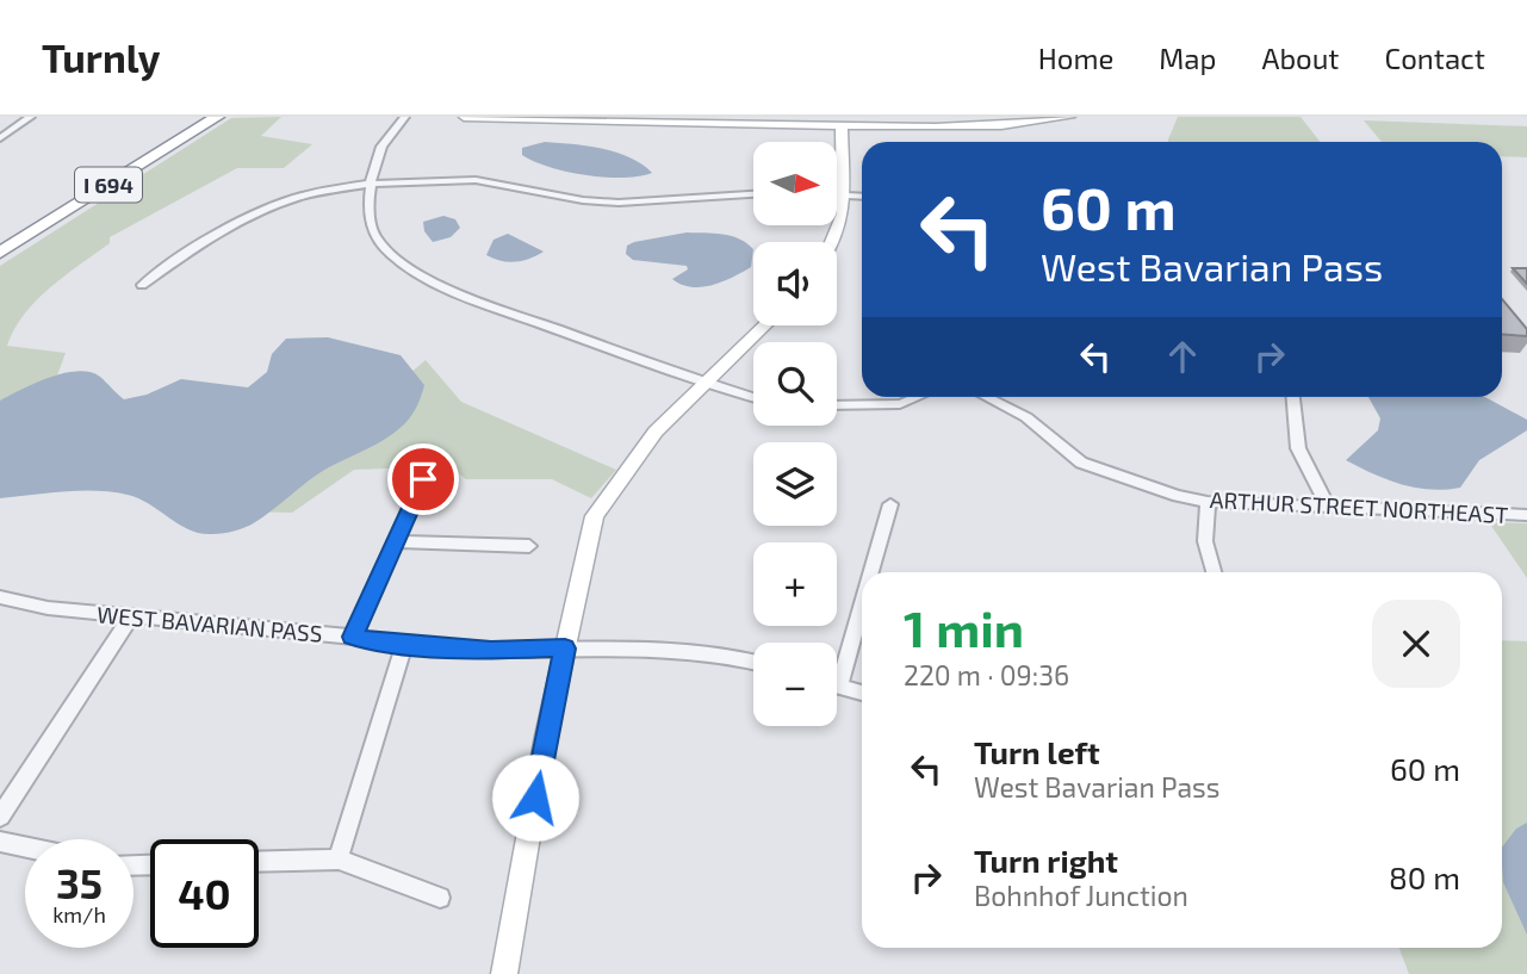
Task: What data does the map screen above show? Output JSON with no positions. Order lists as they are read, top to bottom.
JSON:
{
  "streets": {
    "highway": ["I 694"],
    "street": ["ARTHUR STREET NORTHEAST", "WEST BAVARIAN PASS"]
  },
  "north": "right",
  "page": {
    "header": "Turnly",
    "nav": [
      "Home",
      "Map",
      "About",
      "Contact"
    ],
    "map_buttons": ["+", "−"],
    "turn": ["60 m", "West Bavarian Pass"],
    "heading": ["1 min", "220 m · 09:36"],
    "list": [
      {
        "name": "Turn left",
        "note": "West Bavarian Pass",
        "value": "60 m"
      },
      {
        "name": "Turn right",
        "note": "Bohnhof Junction",
        "value": "80 m"
      }
    ],
    "speed": "35 km/h",
    "limit": "40"
  }
}
